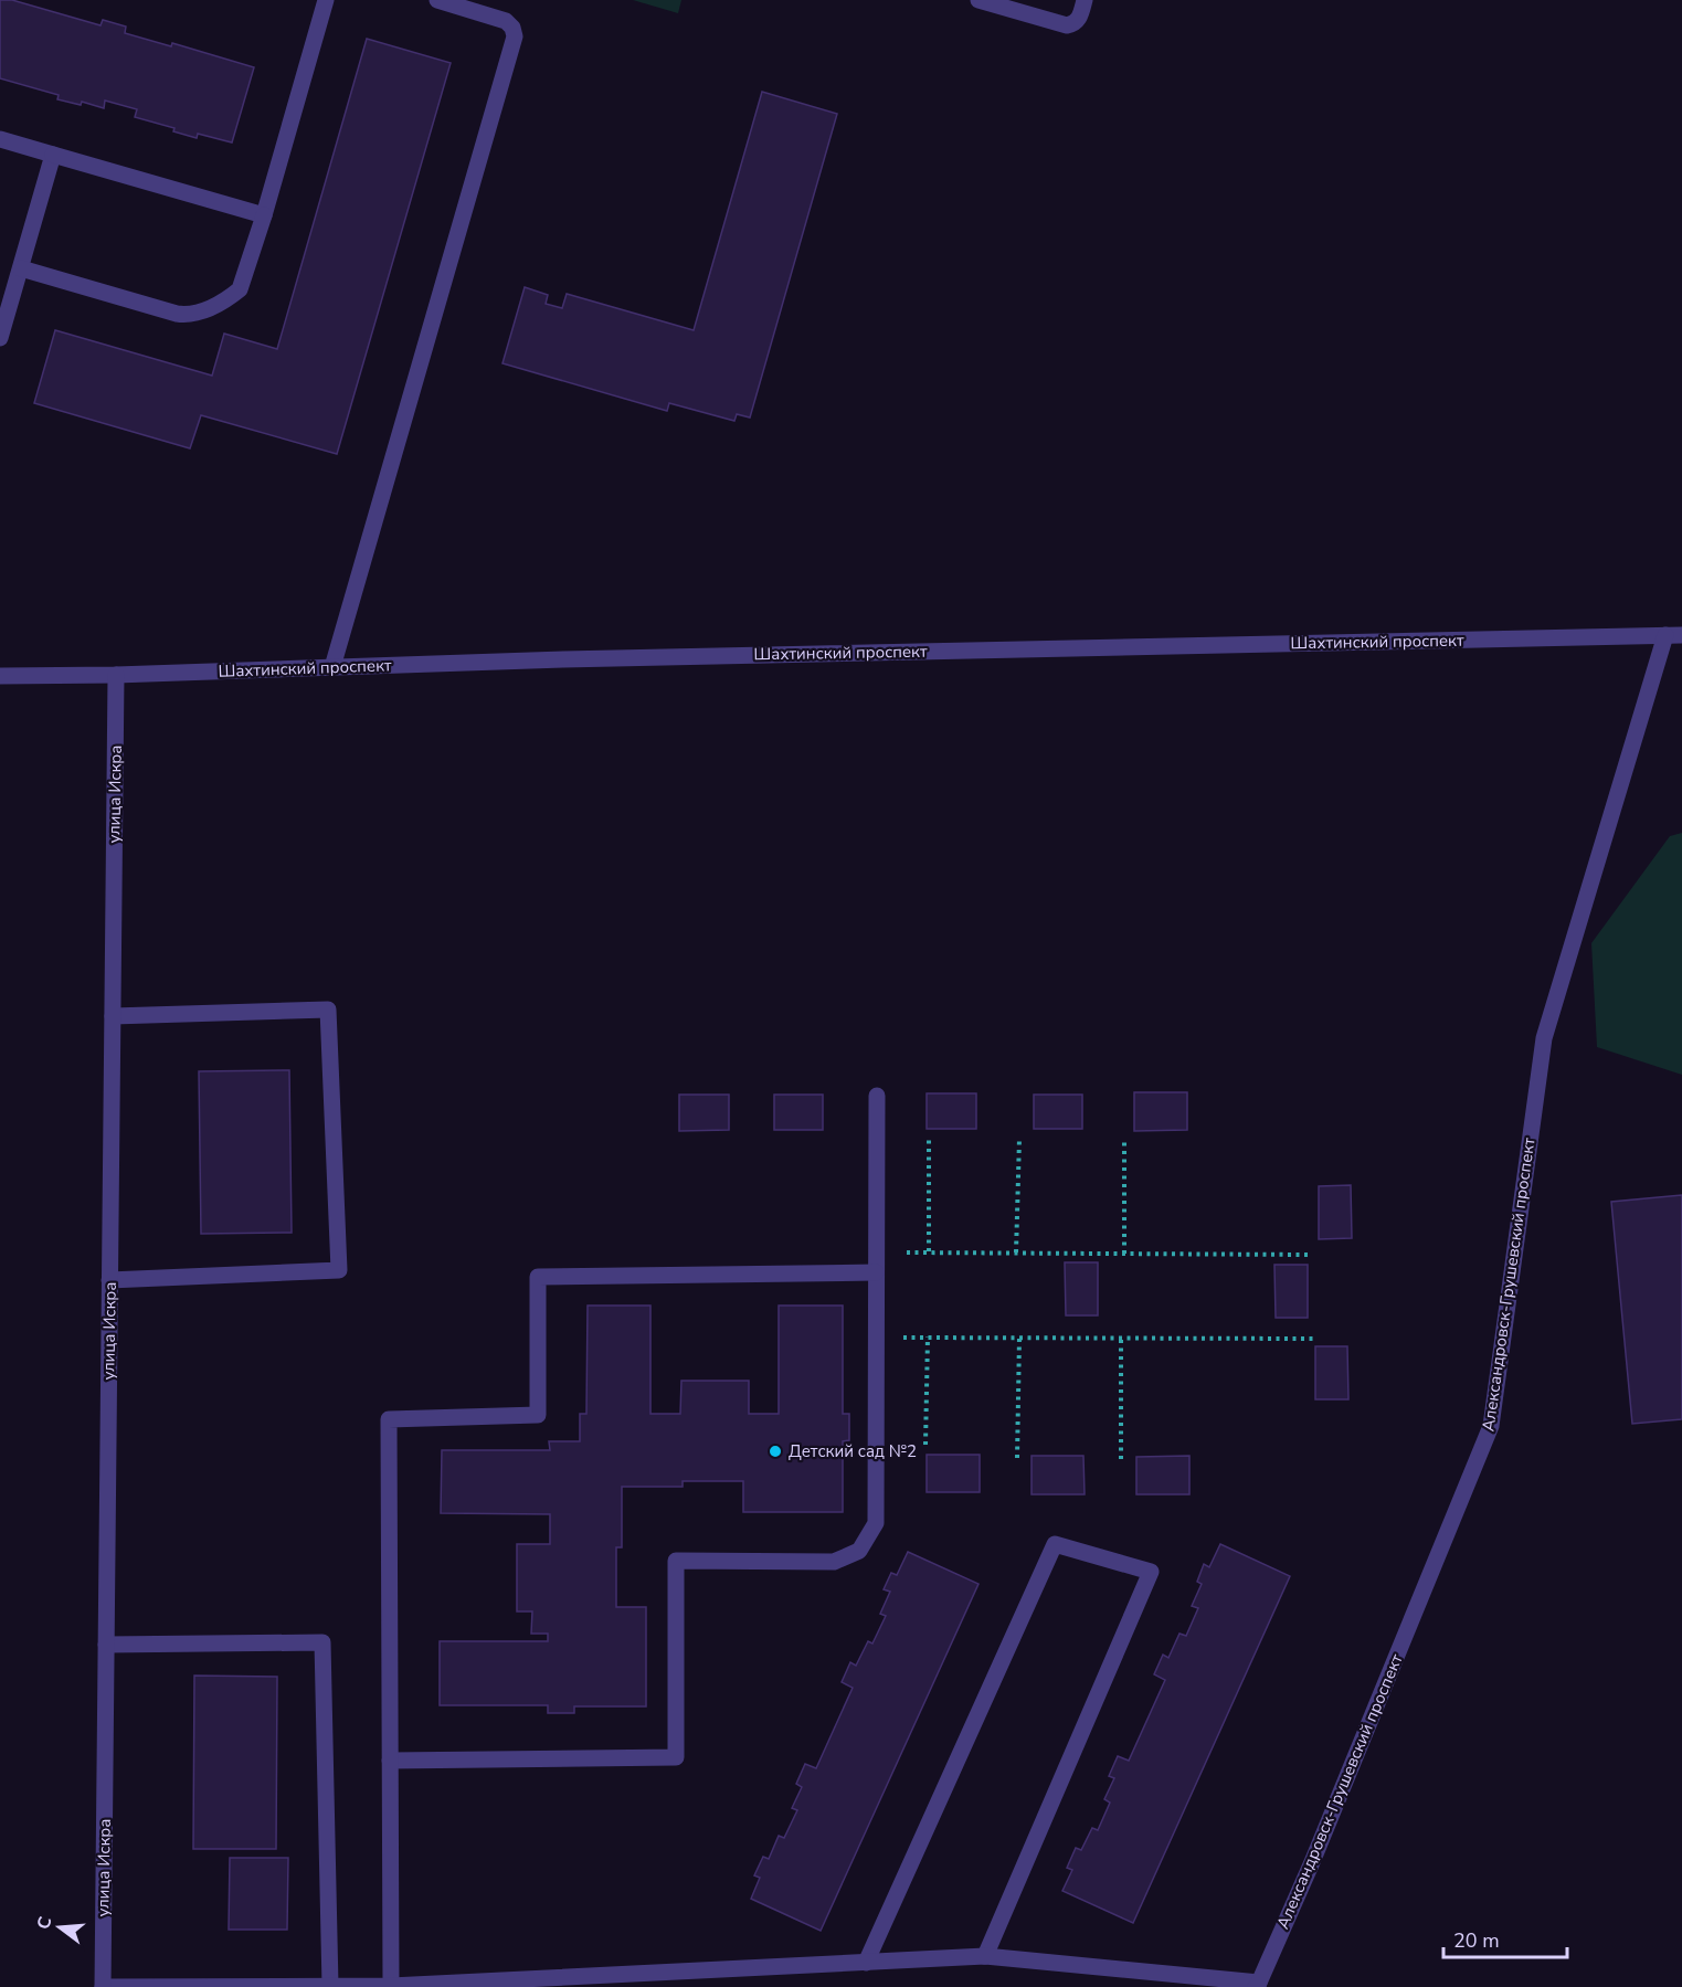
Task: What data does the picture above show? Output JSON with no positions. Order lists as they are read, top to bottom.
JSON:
{
  "streets": {
    "street": ["Шахтинский проспект", "улица Искра", "Александровск-Грушевский проспект"]
  },
  "crossings": [
    ["Шахтинский проспект", "улица Искра"],
    ["Шахтинский проспект", "Александровск-Грушевский проспект"]
  ],
  "places": ["Детский сад №2"],
  "scale_bar": "20 m",
  "north": "left"
}
